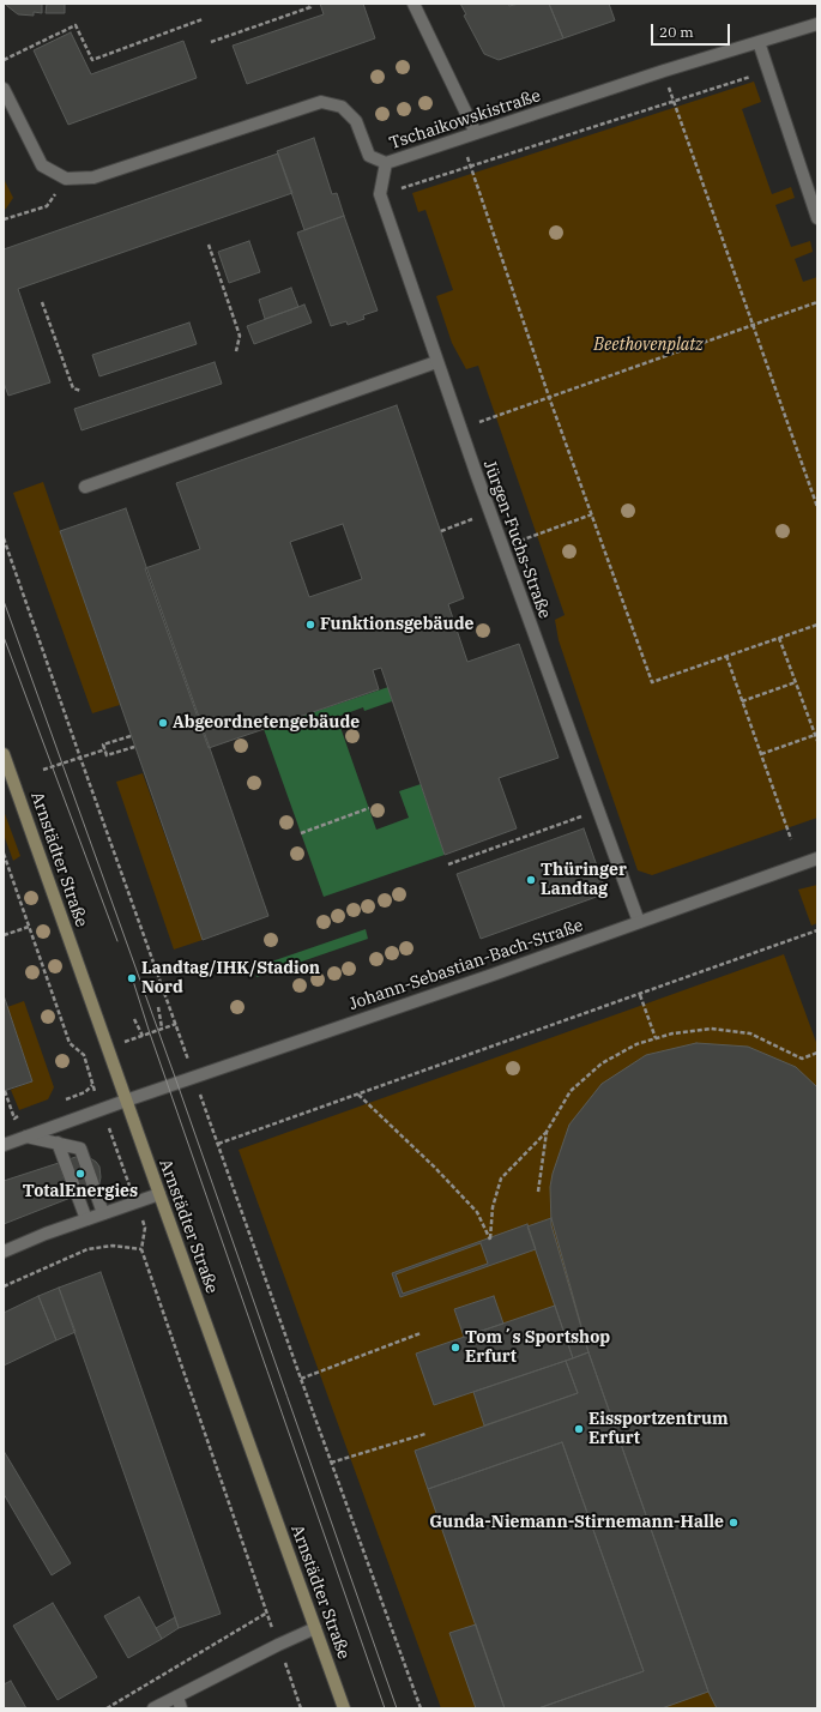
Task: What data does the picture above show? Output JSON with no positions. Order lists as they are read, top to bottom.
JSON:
{
  "streets": {
    "main road": ["Arnstädter Straße"],
    "street": ["Tschaikowskistraße", "Jürgen-Fuchs-Straße", "Johann-Sebastian-Bach-Straße"]
  },
  "crossings": [
    ["Tschaikowskistraße", "Jürgen-Fuchs-Straße"],
    ["Jürgen-Fuchs-Straße", "Johann-Sebastian-Bach-Straße"],
    ["Arnstädter Straße", "Johann-Sebastian-Bach-Straße"]
  ],
  "parks": ["Beethovenplatz"],
  "places": [
    "Funktionsgebäude",
    "Abgeordnetengebäude",
    "Thüringer Landtag",
    "Landtag/IHK/Stadion Nord",
    "TotalEnergies",
    "Tom´s Sportshop Erfurt",
    "Eissportzentrum Erfurt",
    "Gunda-Niemann-Stirnemann-Halle"
  ],
  "scale_bar": "20 m"
}
